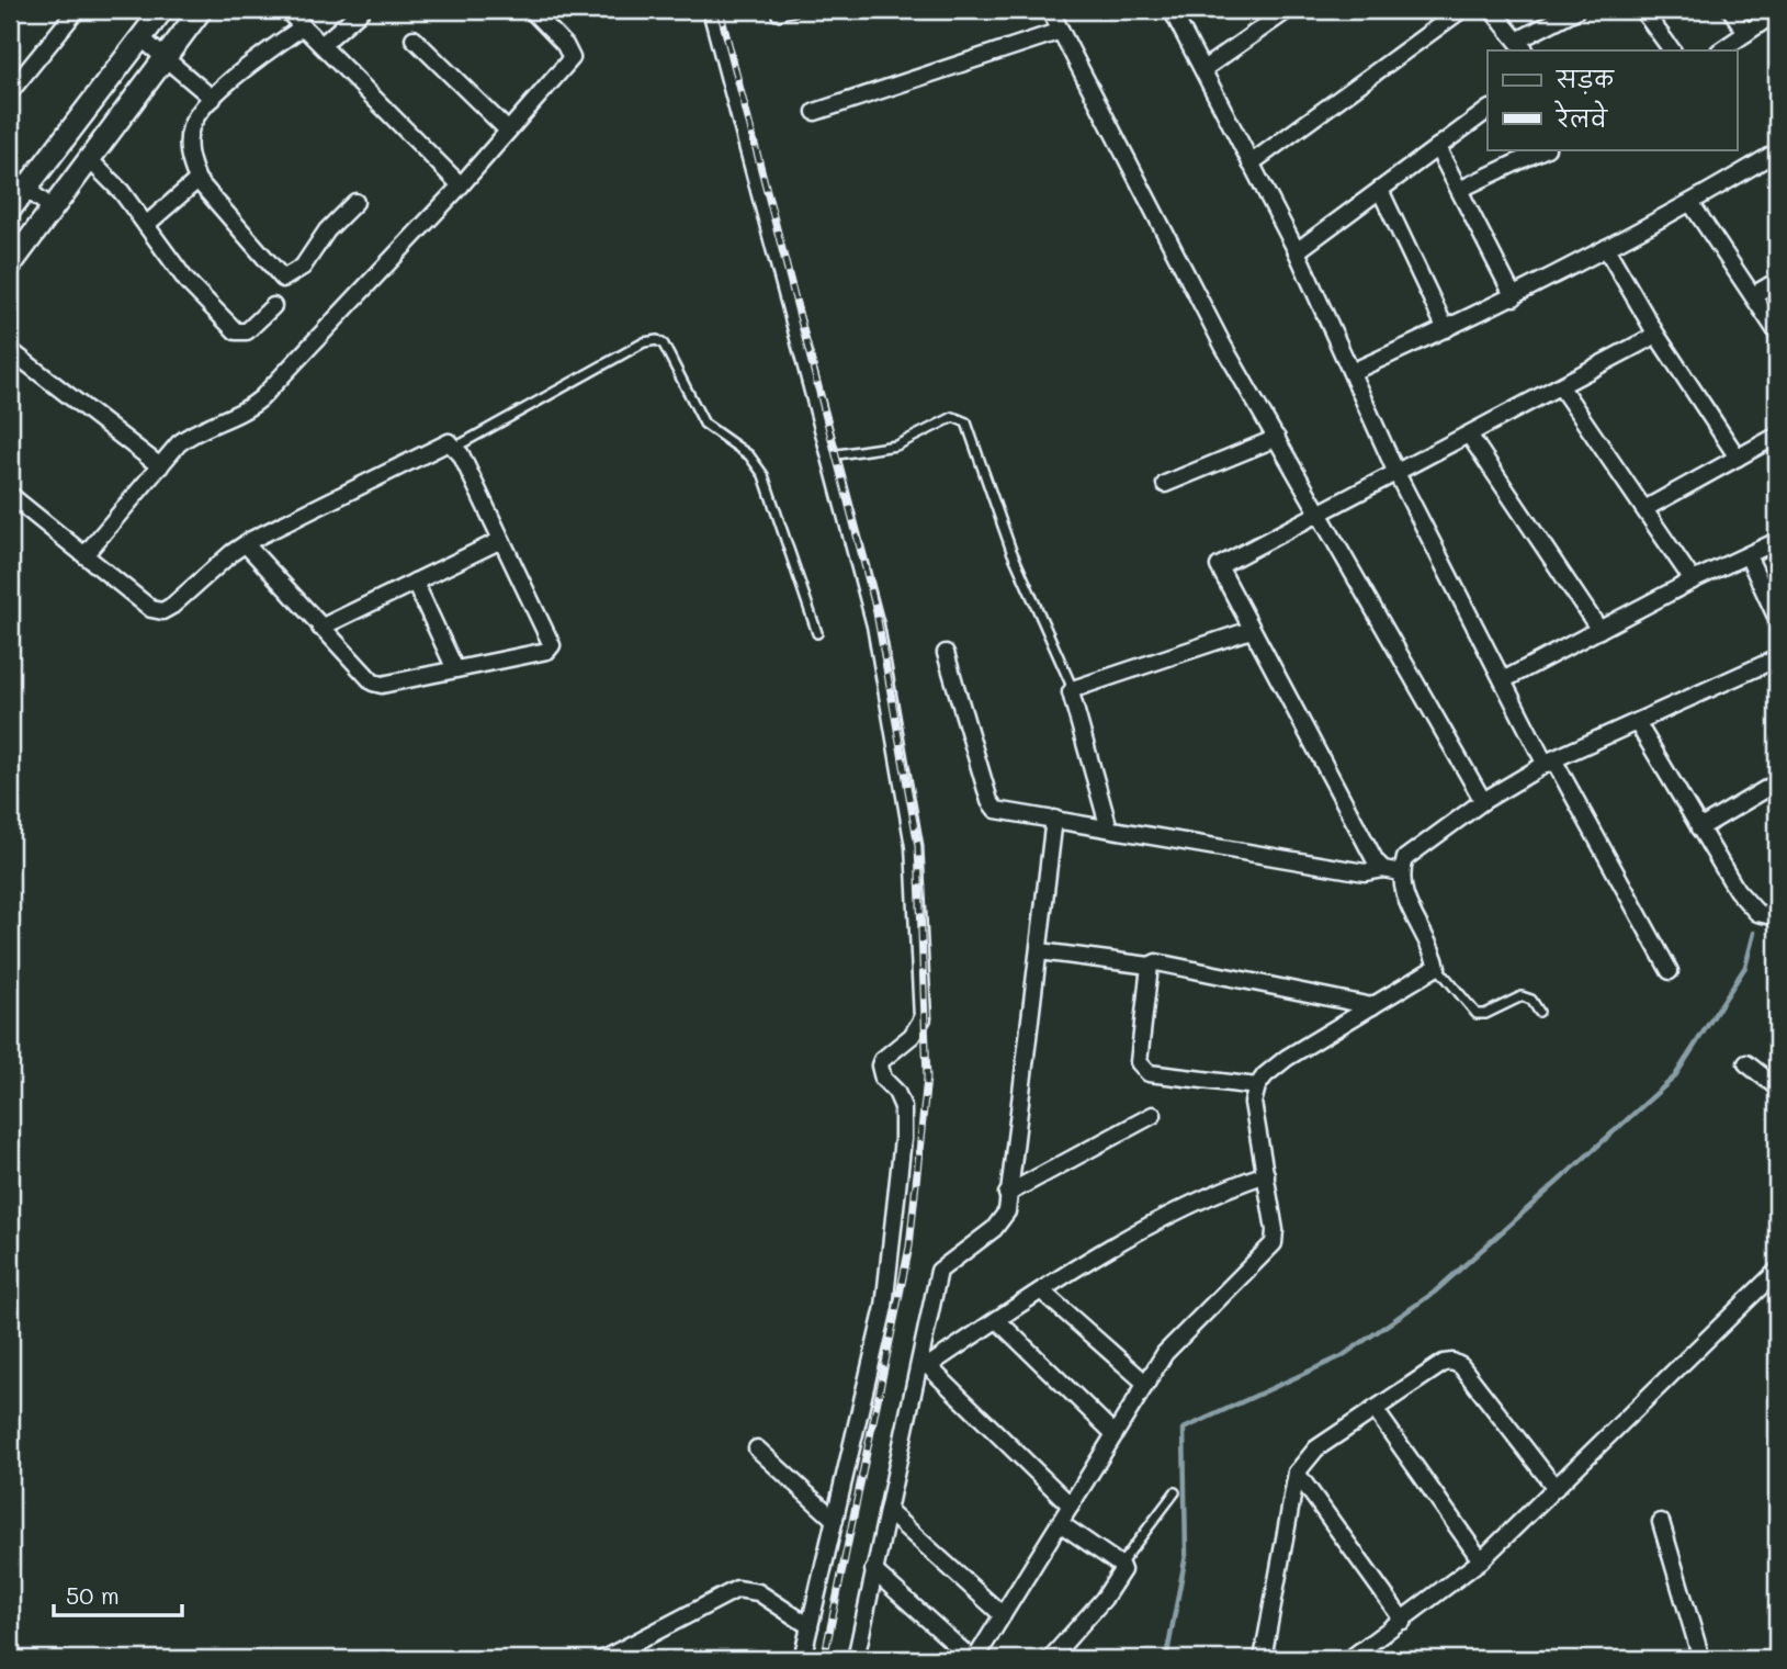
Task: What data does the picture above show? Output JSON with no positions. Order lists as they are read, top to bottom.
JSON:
{
  "legend": ["सड़क", "रेलवे"],
  "scale_bar": "50 m"
}
